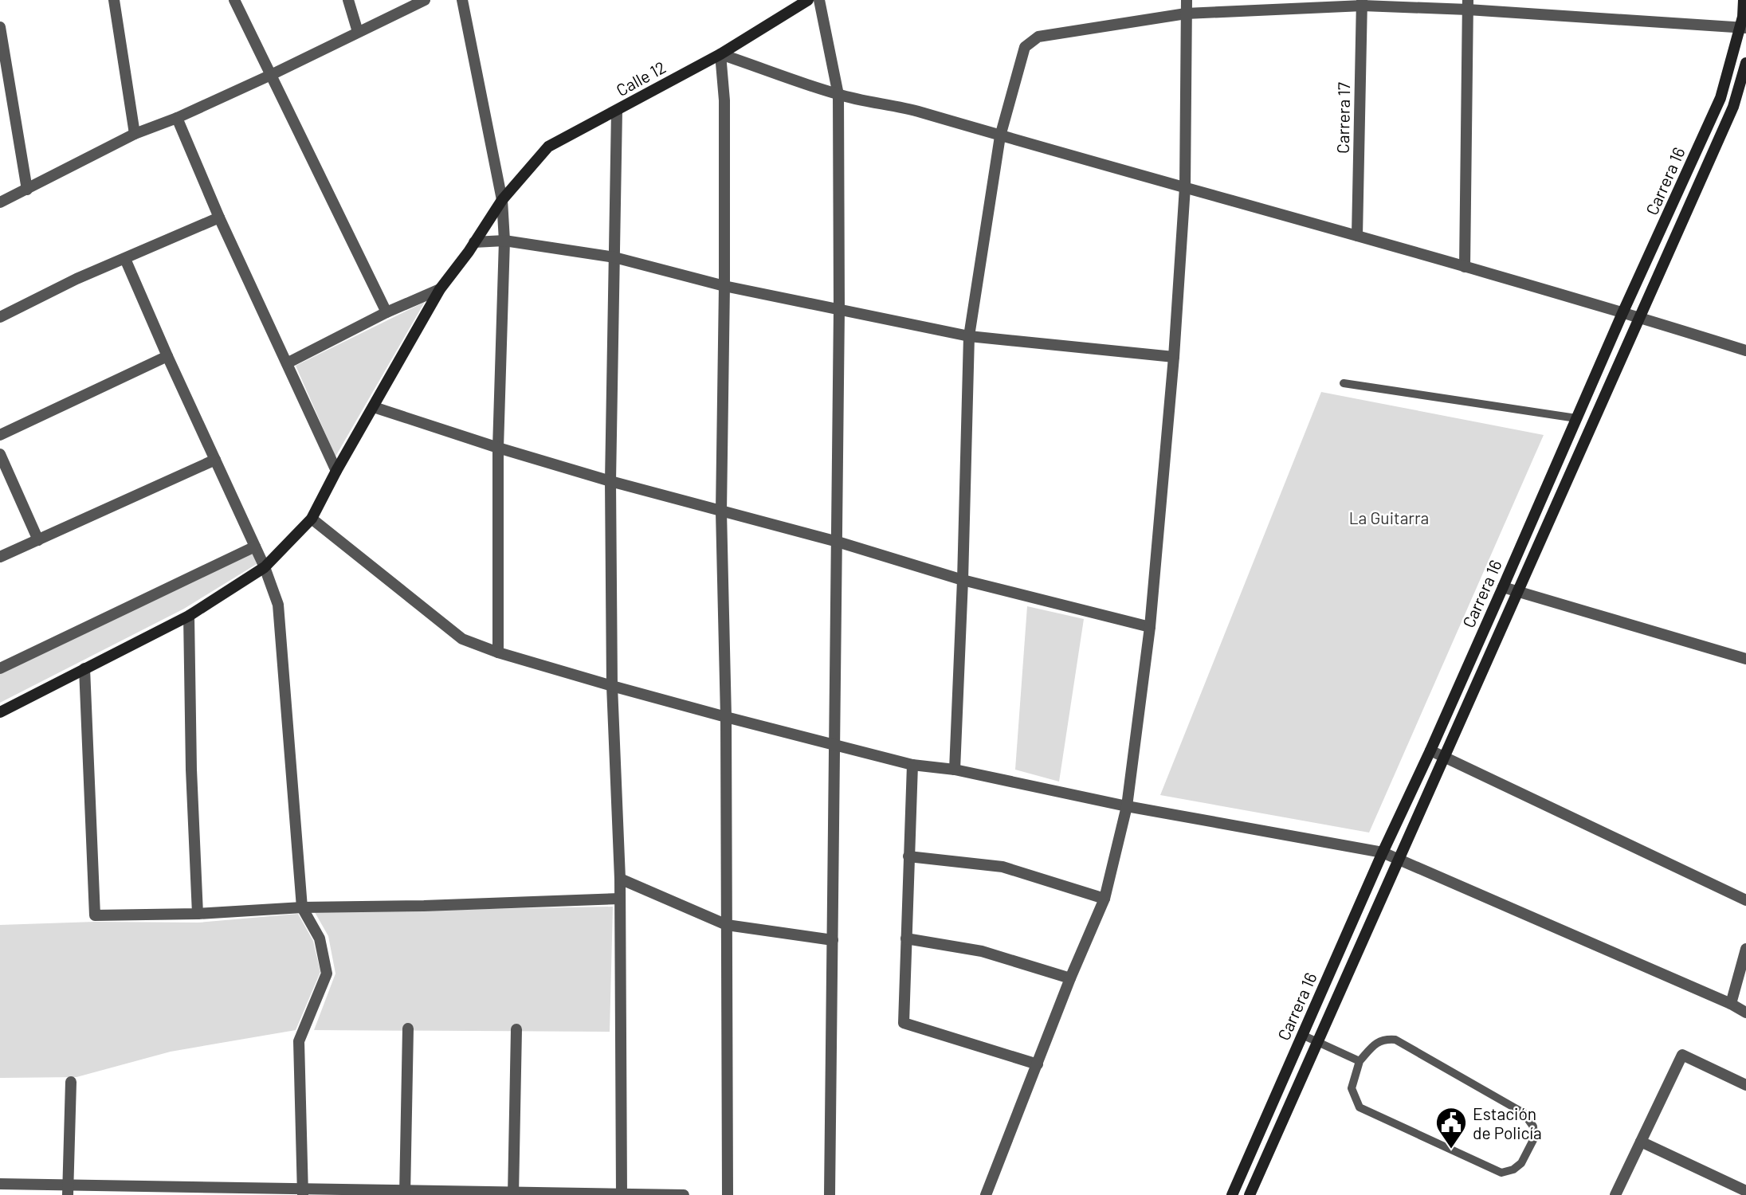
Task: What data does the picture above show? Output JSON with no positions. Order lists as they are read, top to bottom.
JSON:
{
  "streets": {
    "main road": ["Calle 12", "Carrera 16"],
    "street": ["Carrera 17"]
  },
  "parks": ["La Guitarra"],
  "places": {
    "public building": ["Estación de Policía"]
  }
}
